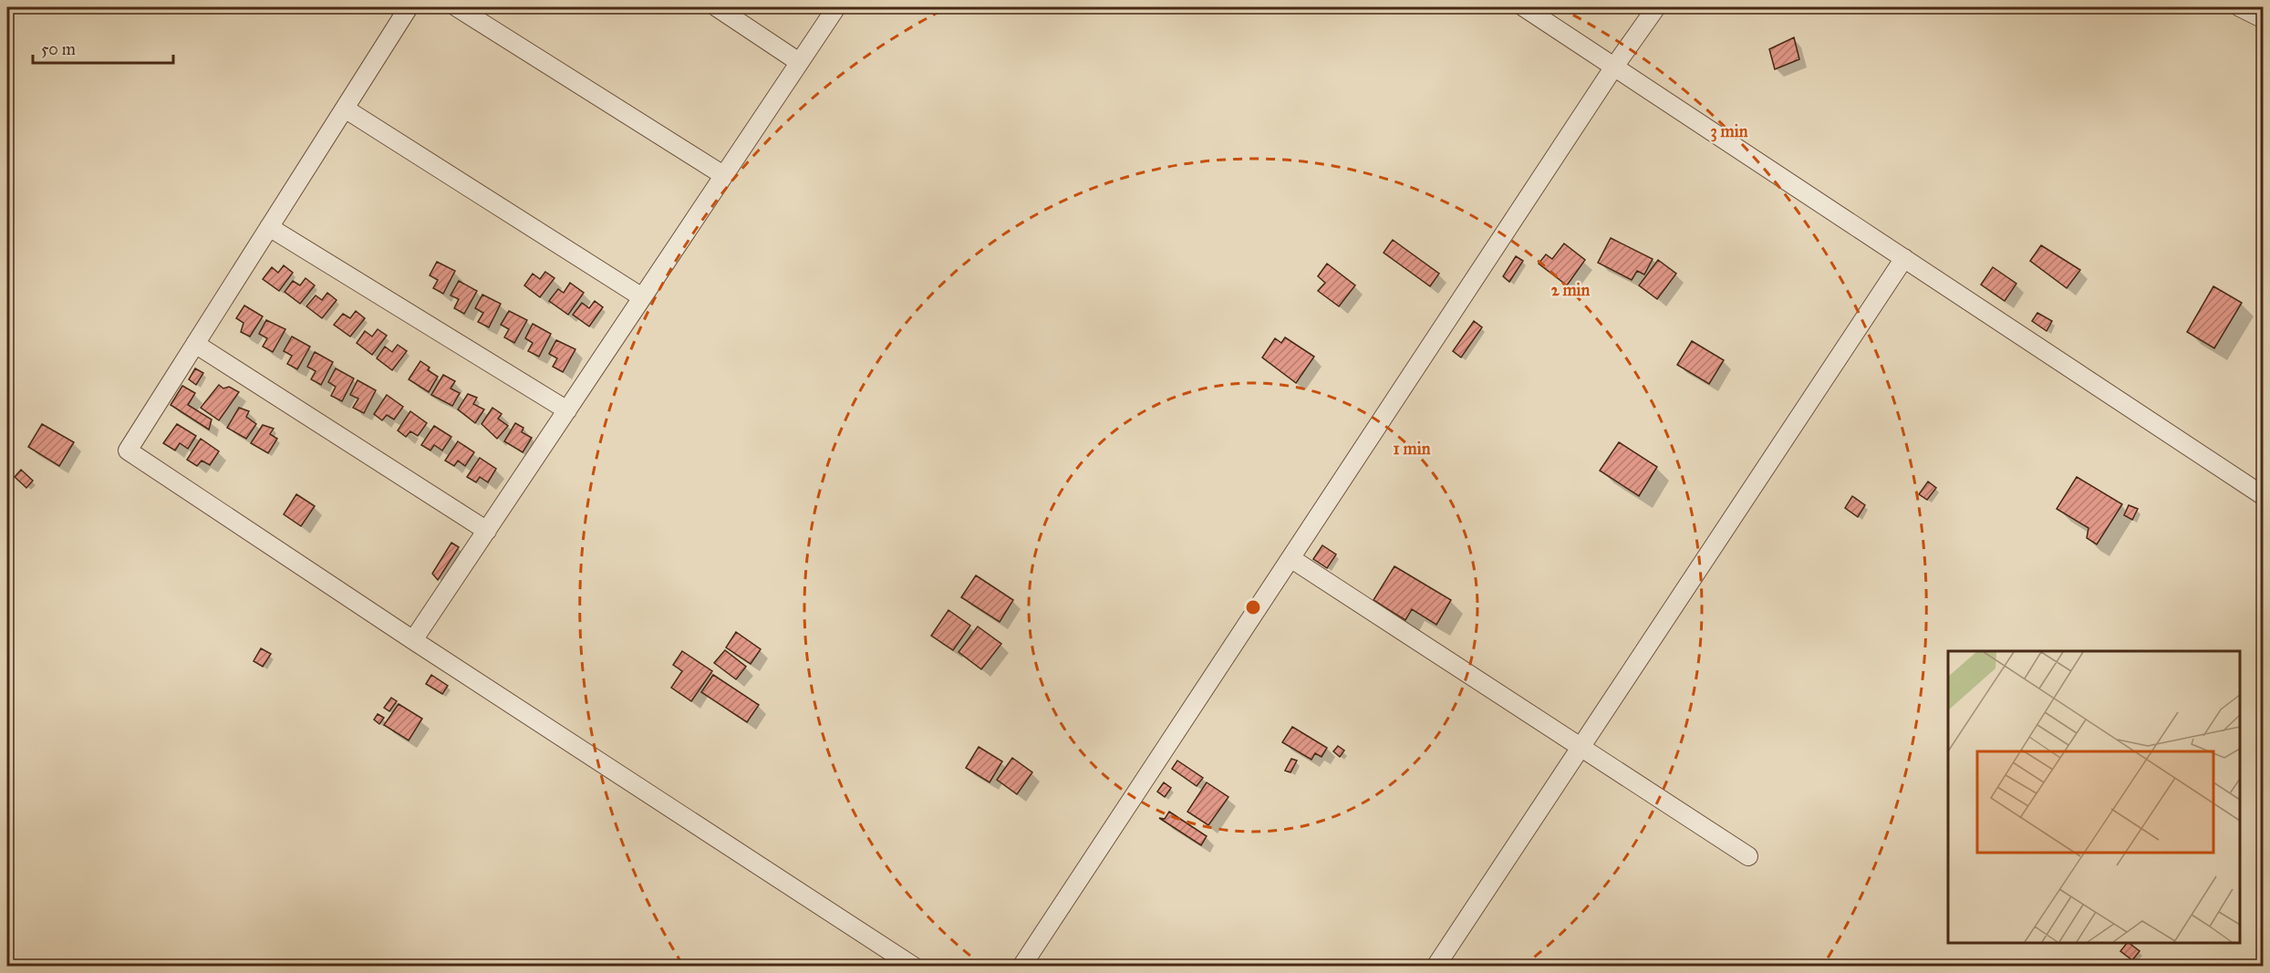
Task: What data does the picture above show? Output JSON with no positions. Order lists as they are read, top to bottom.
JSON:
{
  "scale_bar": "50 m",
  "rings": ["3 min", "2 min", "1 min"]
}
